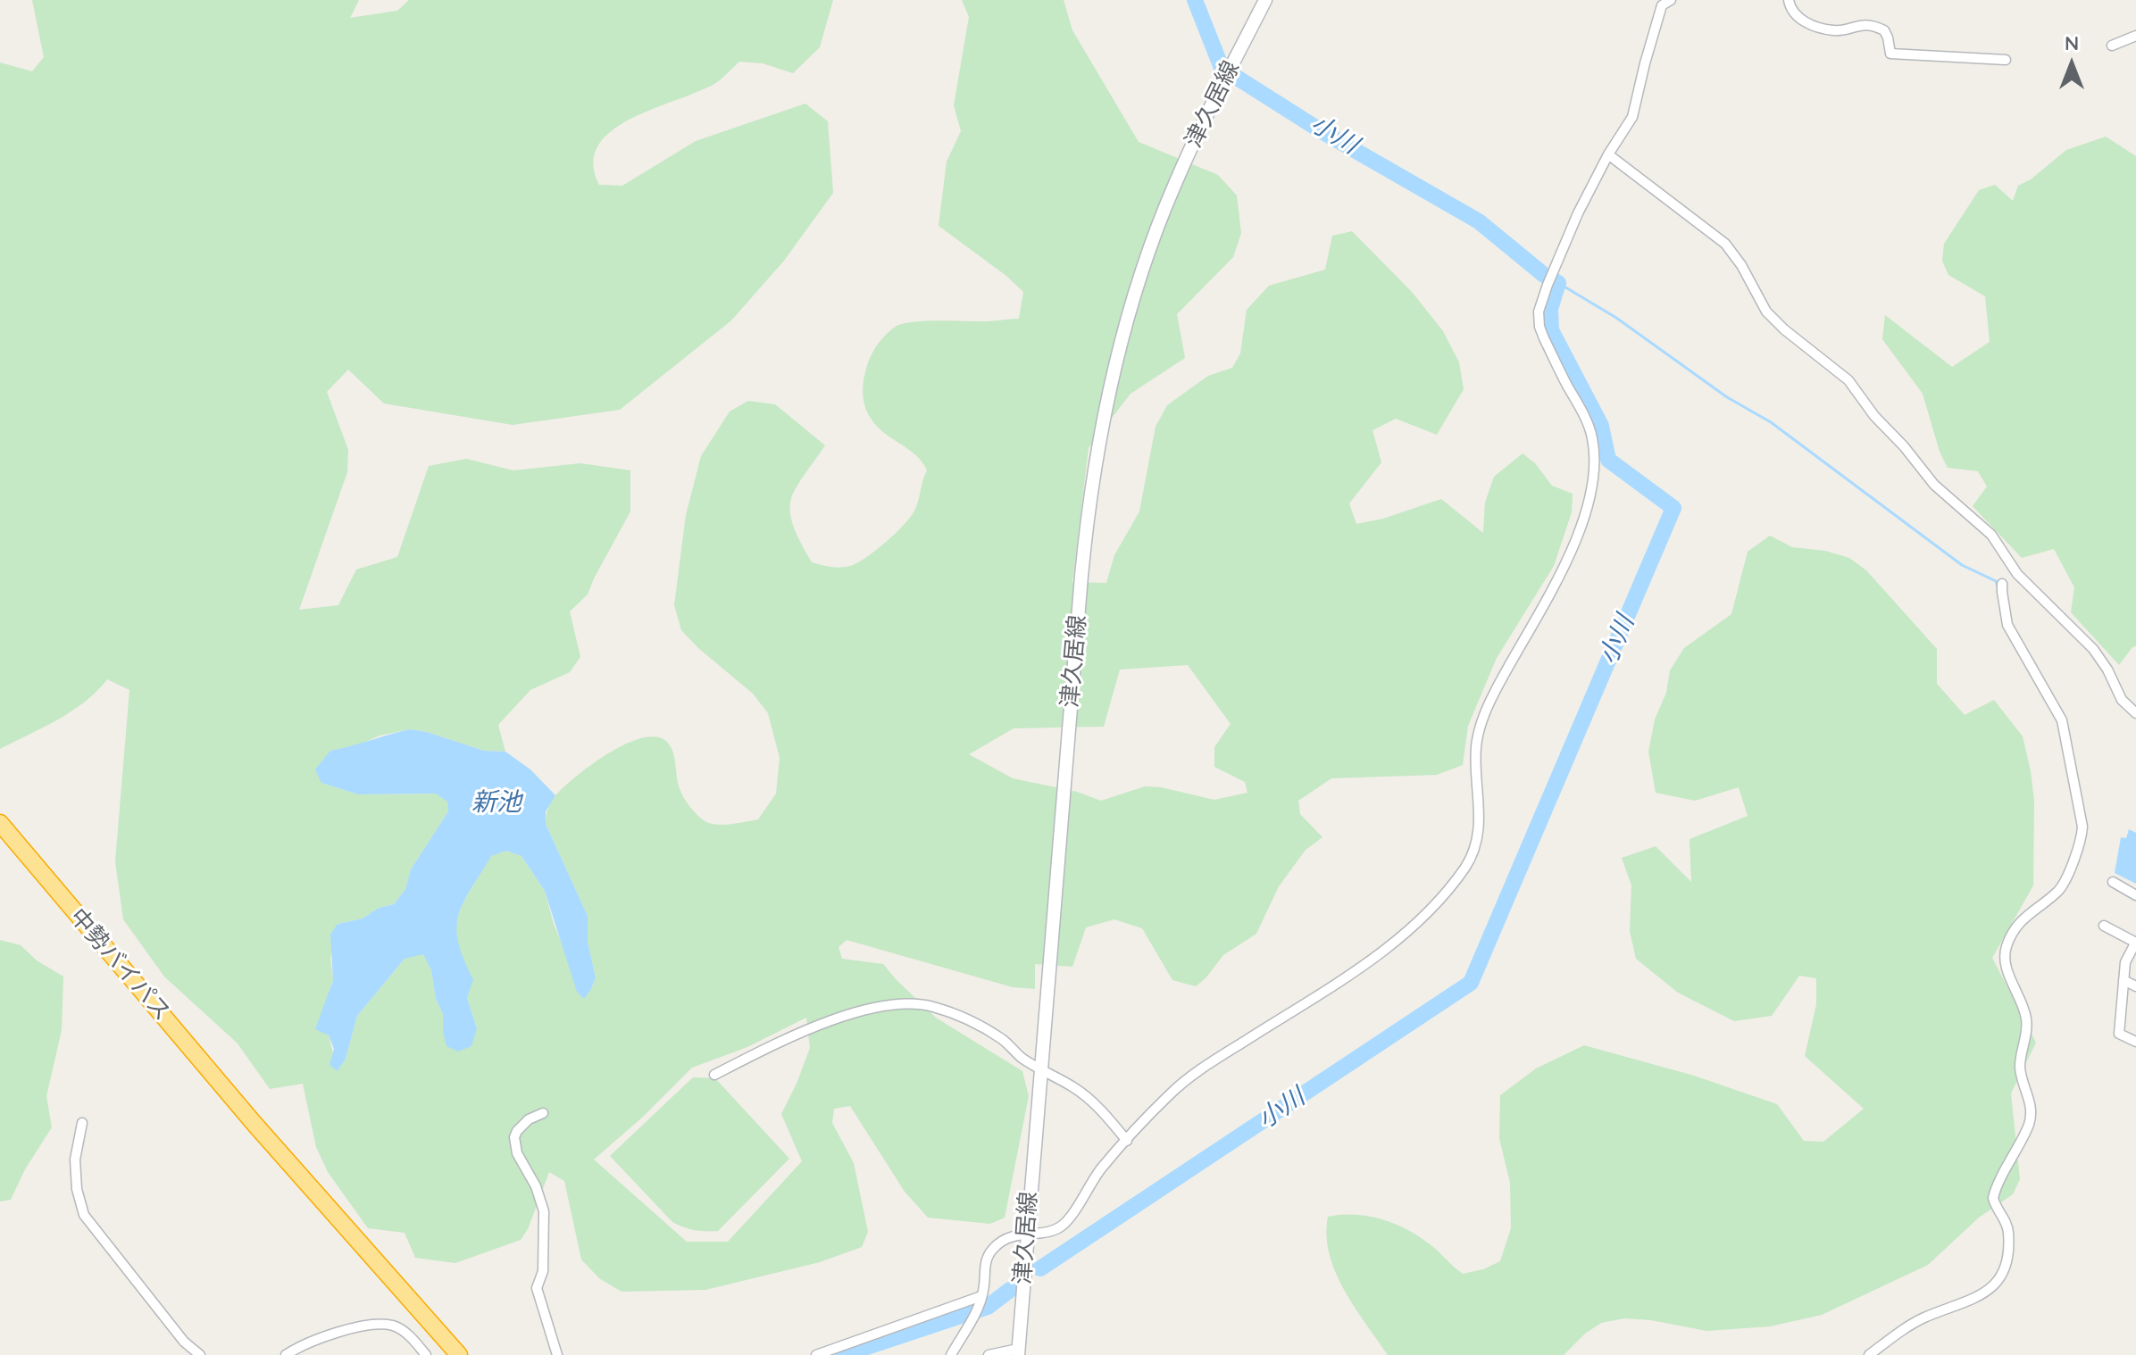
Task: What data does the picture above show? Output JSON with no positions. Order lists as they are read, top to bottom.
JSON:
{
  "streets": {
    "highway": ["中勢バイパス"],
    "main road": ["津久居線"]
  },
  "water": ["小川", "新池"],
  "north": "top"
}
